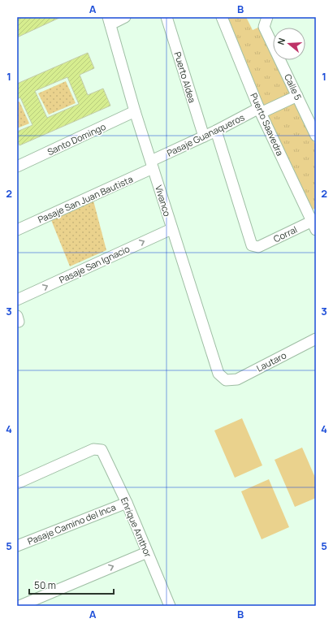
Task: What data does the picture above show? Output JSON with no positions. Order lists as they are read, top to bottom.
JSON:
{
  "streets": {
    "street": [
      "Puerto Aldea",
      "Calle 5",
      "Puerto Saavedra",
      "Pasaje Guanaqueros",
      "Santo Domingo",
      "Pasaje San Juan Bautista",
      "Vivanco",
      "Corral",
      "Pasaje San Ignacio",
      "Lautaro",
      "Pasaje Camino del Inca",
      "Enrique Amthor"
    ]
  },
  "crossings": [
    ["Puerto Aldea", "Pasaje Guanaqueros"],
    ["Calle 5", "Pasaje Guanaqueros"],
    ["Puerto Saavedra", "Pasaje Guanaqueros"],
    ["Puerto Saavedra", "Corral"],
    ["Pasaje Guanaqueros", "Pasaje San Juan Bautista"],
    ["Pasaje Guanaqueros", "Vivanco"],
    ["Pasaje Guanaqueros", "Corral"],
    ["Santo Domingo", "Vivanco"],
    ["Pasaje San Juan Bautista", "Vivanco"],
    ["Vivanco", "Pasaje San Ignacio"],
    ["Vivanco", "Lautaro"],
    ["Pasaje Camino del Inca", "Enrique Amthor"]
  ],
  "one_way": ["Pasaje San Ignacio"],
  "scale_bar": "50 m",
  "north": "left",
  "grid": {
    "columns": ["A", "B"],
    "rows": [
      "1",
      "2",
      "3",
      "4",
      "5"
    ]
  }
}
